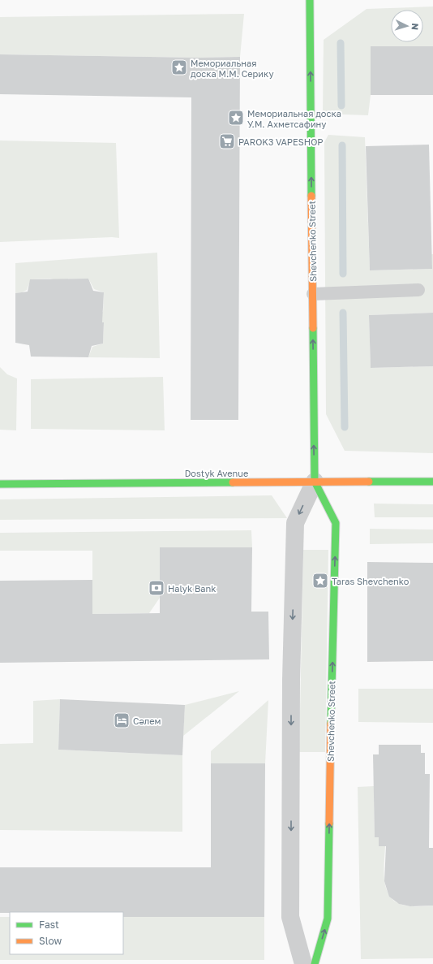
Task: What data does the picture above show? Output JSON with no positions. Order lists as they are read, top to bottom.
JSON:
{
  "streets": {
    "street": ["Shevchenko Street", "Dostyk Avenue"]
  },
  "crossings": [
    ["Shevchenko Street", "Dostyk Avenue"]
  ],
  "places": {
    "place": ["Мемориальная доска М.М. Серику", "Мемориальная доска У.М. Ахметсафину", "Taras Shevchenko"],
    "supermarket": ["PAROK3 VAPESHOP"],
    "bank": ["Halyk Bank"],
    "hotel": ["Сәлем"]
  },
  "legend": ["Fast", "Slow"],
  "north": "right"
}
